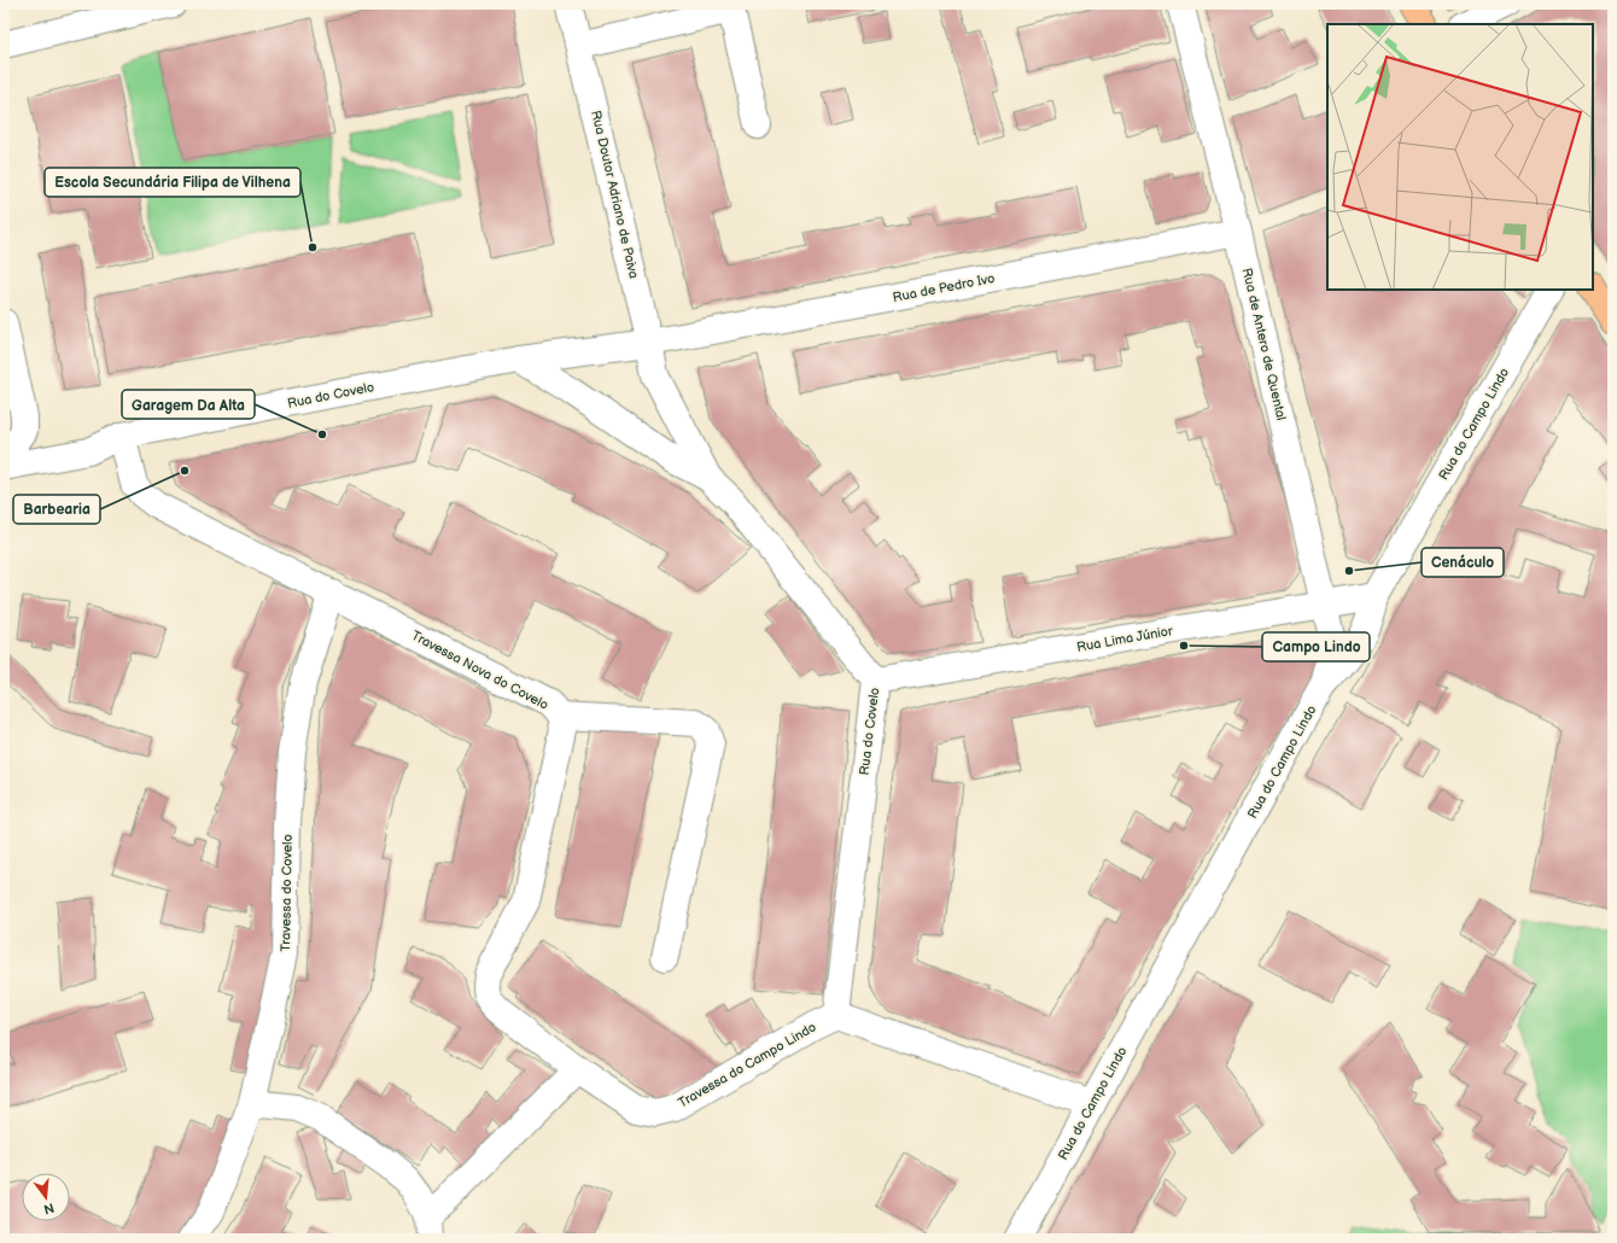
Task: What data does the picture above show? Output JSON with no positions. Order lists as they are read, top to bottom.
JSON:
{
  "streets": {
    "street": [
      "Rua Doutor Adriano de Paiva",
      "Rua de Pedro Ivo",
      "Rua de Antero de Quental",
      "Rua do Covelo",
      "Rua do Campo Lindo",
      "Rua Lima Júnior",
      "Travessa Nova do Covelo",
      "Travessa do Covelo",
      "Travessa do Campo Lindo"
    ]
  },
  "crossings": [
    ["Rua Doutor Adriano de Paiva", "Rua de Pedro Ivo"],
    ["Rua Doutor Adriano de Paiva", "Rua do Covelo"],
    ["Rua de Pedro Ivo", "Rua de Antero de Quental"],
    ["Rua de Pedro Ivo", "Rua do Covelo"],
    ["Rua de Antero de Quental", "Rua do Campo Lindo"],
    ["Rua de Antero de Quental", "Rua Lima Júnior"],
    ["Rua do Covelo", "Rua Lima Júnior"],
    ["Rua do Covelo", "Travessa Nova do Covelo"],
    ["Rua do Covelo", "Travessa do Campo Lindo"],
    ["Rua do Campo Lindo", "Rua Lima Júnior"],
    ["Travessa Nova do Covelo", "Travessa do Covelo"],
    ["Travessa Nova do Covelo", "Travessa do Campo Lindo"]
  ],
  "places": [
    "Escola Secundária Filipa de Vilhena",
    "Garagem Da Alta",
    "Barbearia",
    "Cenáculo",
    "Campo Lindo"
  ],
  "north": "bottom"
}
